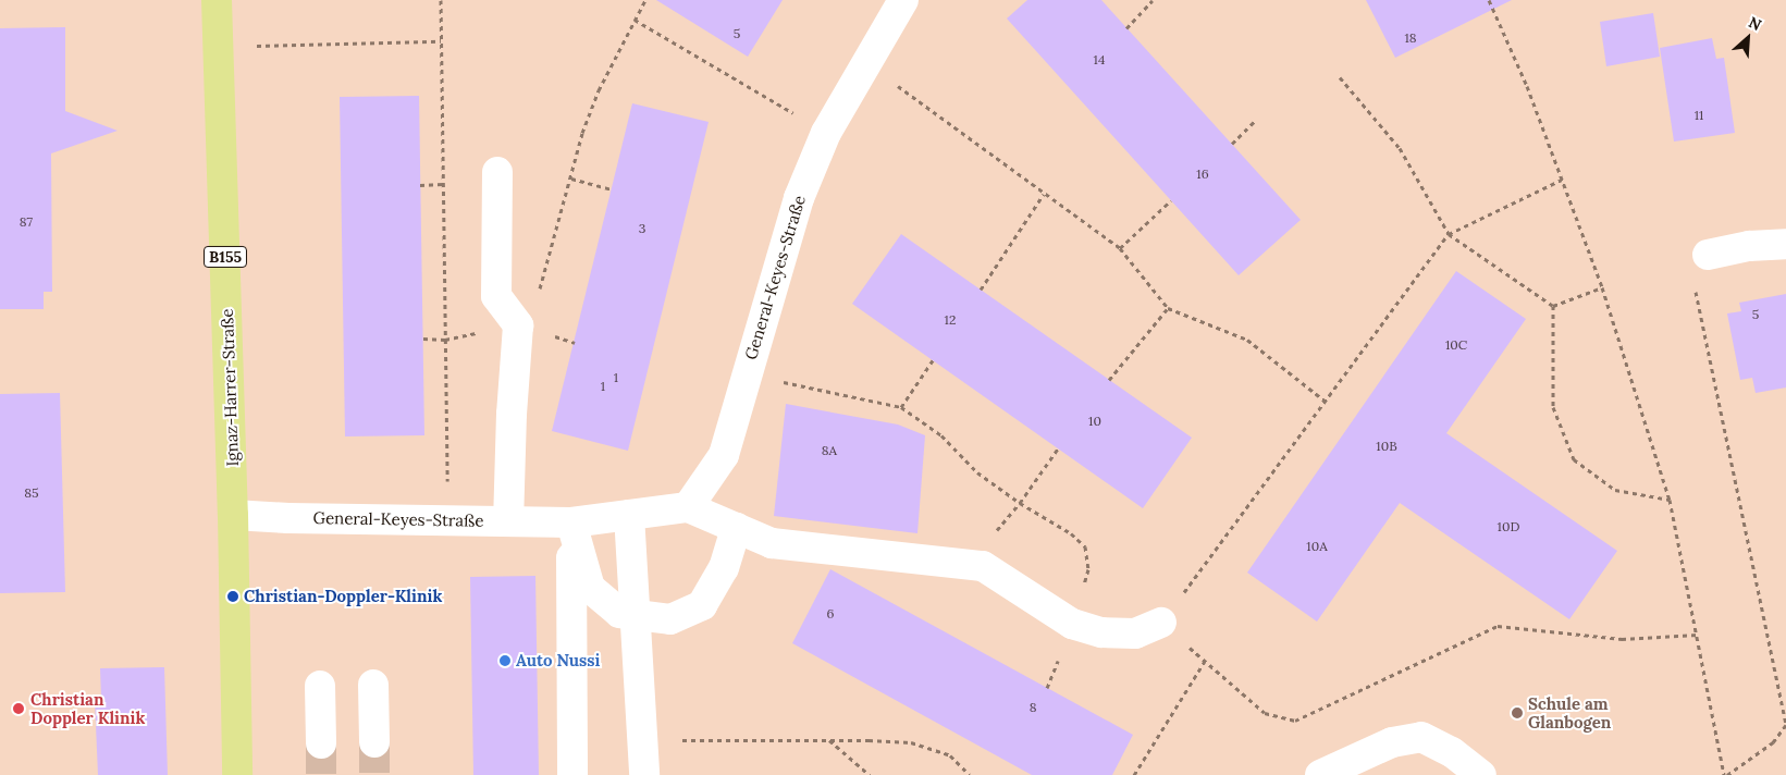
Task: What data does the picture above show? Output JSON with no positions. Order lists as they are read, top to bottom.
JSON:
{
  "streets": {
    "main road": ["B155", "Ignaz-Harrer-Straße"],
    "street": ["General-Keyes-Straße"]
  },
  "crossings": [
    ["General-Keyes-Straße", "Ignaz-Harrer-Straße"]
  ],
  "places": [
    "Christian-Doppler-Klinik",
    "Auto Nussi",
    "Christian Doppler Klinik",
    "Schule am Glanbogen"
  ],
  "house_numbers": [
    "5",
    "18",
    "14",
    "11",
    "16",
    "87",
    "3",
    "5",
    "12",
    "10C",
    "1",
    "1",
    "10",
    "10B",
    "8A",
    "85",
    "10D",
    "10A",
    "6",
    "8"
  ],
  "north": "top right"
}
